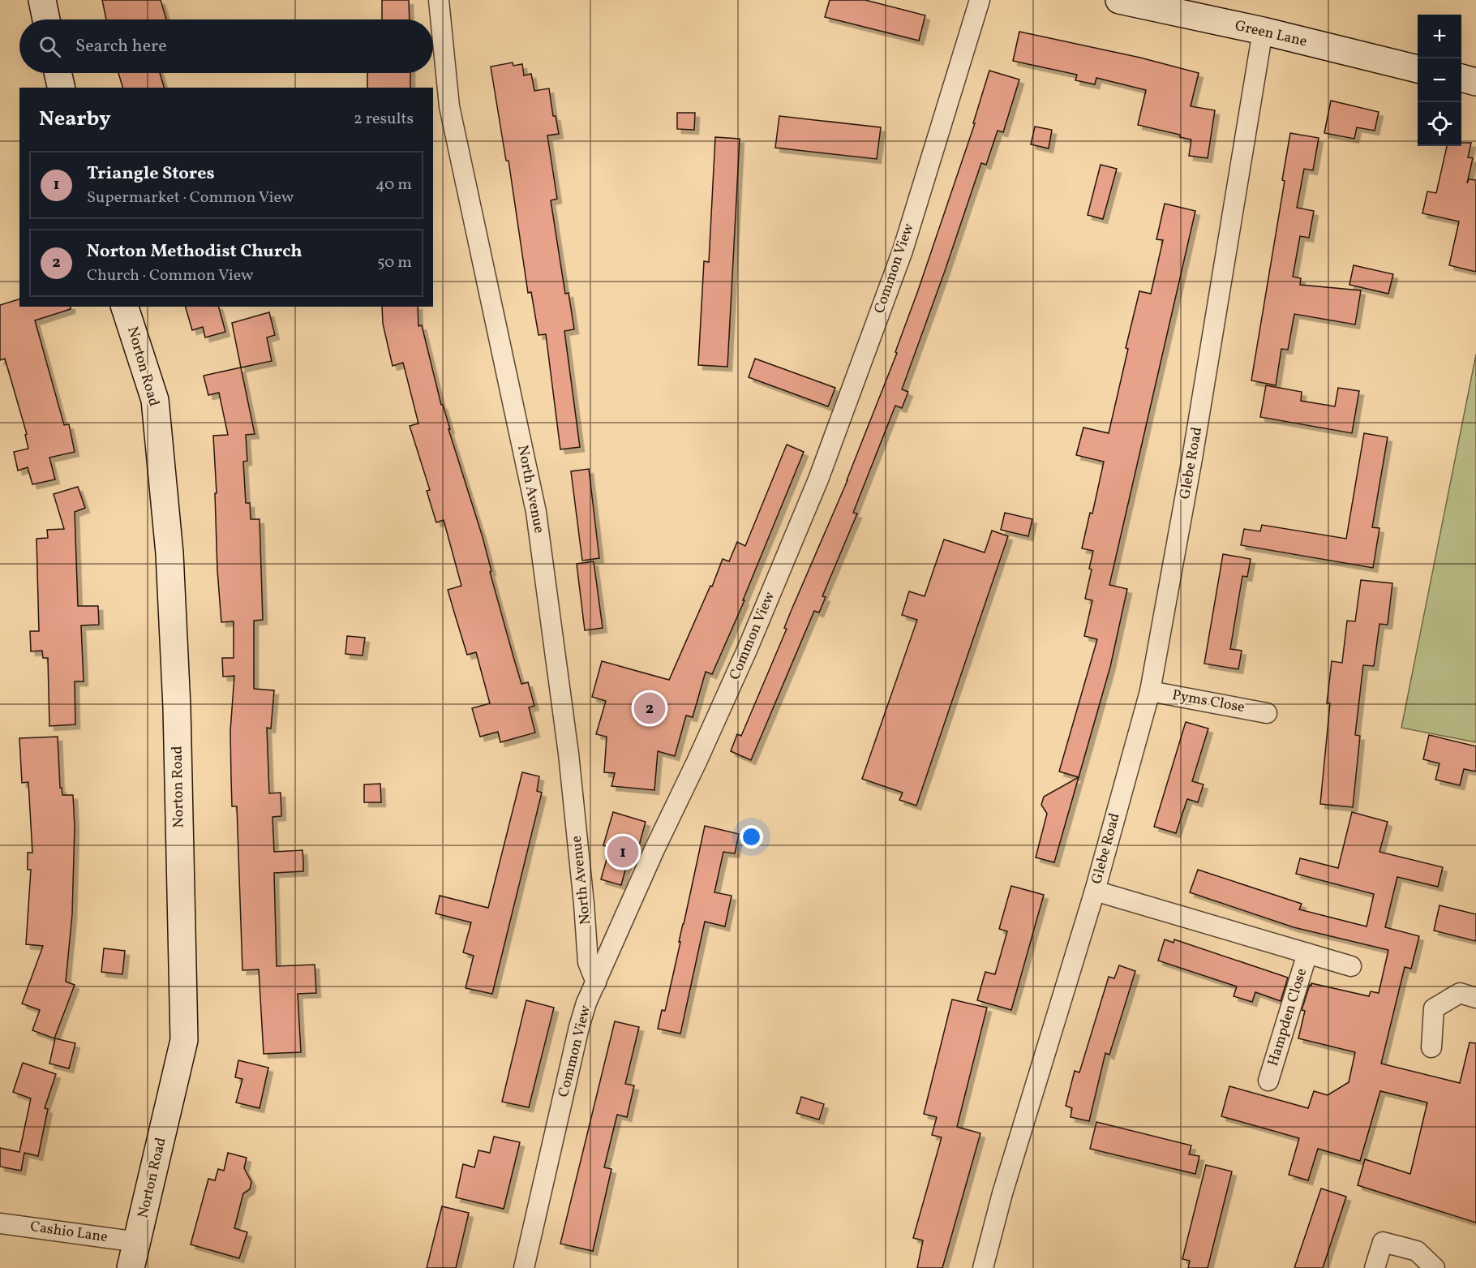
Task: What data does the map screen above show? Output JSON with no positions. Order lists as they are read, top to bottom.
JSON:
{
  "streets": {
    "street": [
      "Green Lane",
      "Common View",
      "Norton Road",
      "Glebe Road",
      "North Avenue",
      "Pyms Close",
      "Hampden Close",
      "Cashio Lane"
    ]
  },
  "crossings": [
    ["Green Lane", "Glebe Road"],
    ["Common View", "North Avenue"],
    ["Norton Road", "Cashio Lane"],
    ["Glebe Road", "Pyms Close"],
    ["Glebe Road", "Hampden Close"]
  ],
  "page": {
    "map_buttons": ["+", "−"],
    "search": "Search here",
    "heading": ["Nearby", "2 results"],
    "list": [
      {
        "mark": "1",
        "name": "Triangle Stores",
        "note": "Supermarket · Common View",
        "value": "40 m"
      },
      {
        "mark": "2",
        "name": "Norton Methodist Church",
        "note": "Church · Common View",
        "value": "50 m"
      }
    ],
    "pins": ["2", "1"]
  }
}
